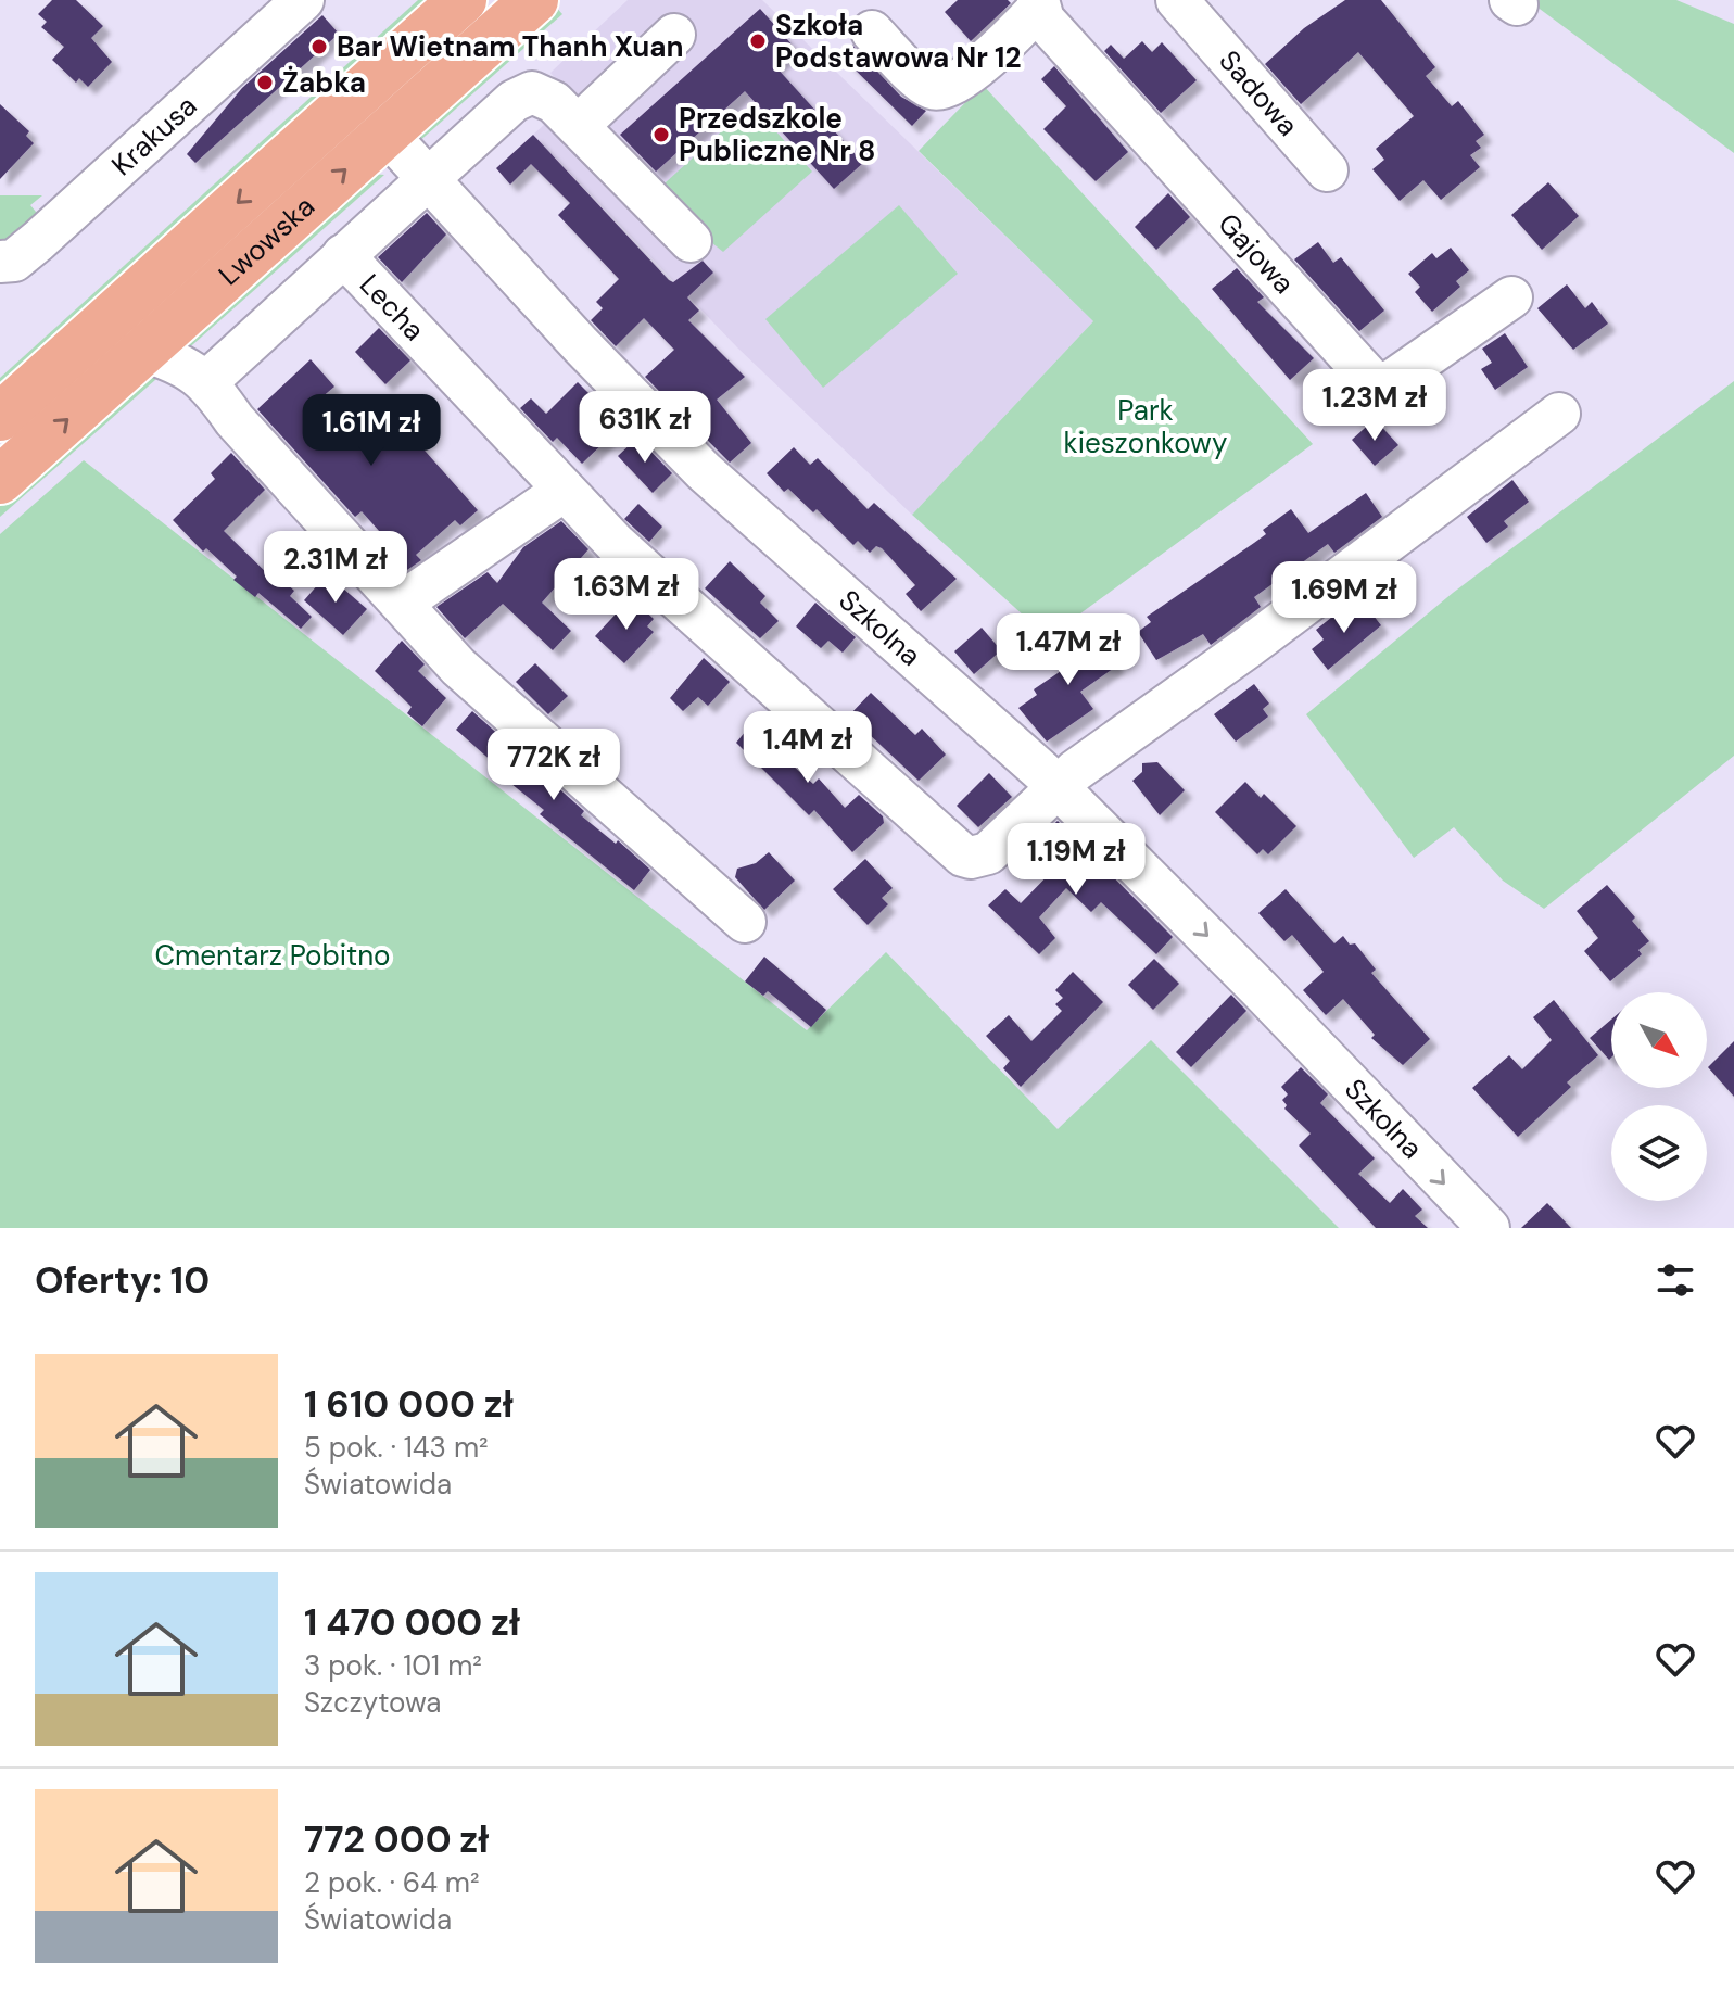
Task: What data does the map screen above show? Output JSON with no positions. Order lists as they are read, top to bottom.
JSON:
{
  "streets": {
    "main road": ["Lwowska"],
    "street": [
      "Sadowa",
      "Krakusa",
      "Gajowa",
      "Lecha",
      "Szkolna"
    ]
  },
  "crossings": [
    ["Lwowska", "Szkolna"],
    ["Lecha", "Szkolna"]
  ],
  "one_way": ["Szkolna"],
  "parks": ["Park kieszonkowy", "Cmentarz Pobitno"],
  "places": [
    "Szkoła Podstawowa Nr 12",
    "Bar Wietnam Thanh Xuan",
    "Żabka",
    "Przedszkole Publiczne Nr 8"
  ],
  "north": "bottom right",
  "page": {
    "price": [
      "1.23M zł",
      "631K zł",
      "1.61M zł",
      "2.31M zł",
      "1.63M zł",
      "1.69M zł",
      "1.47M zł",
      "1.4M zł",
      "772K zł",
      "1.19M zł"
    ],
    "heading": "Oferty: 10",
    "list": [
      {
        "name": "1 610 000 zł",
        "note": "5 pok. · 143 m² · Światowida"
      },
      {
        "name": "1 470 000 zł",
        "note": "3 pok. · 101 m² · Szczytowa"
      },
      {
        "name": "772 000 zł",
        "note": "2 pok. · 64 m² · Światowida"
      }
    ]
  }
}
